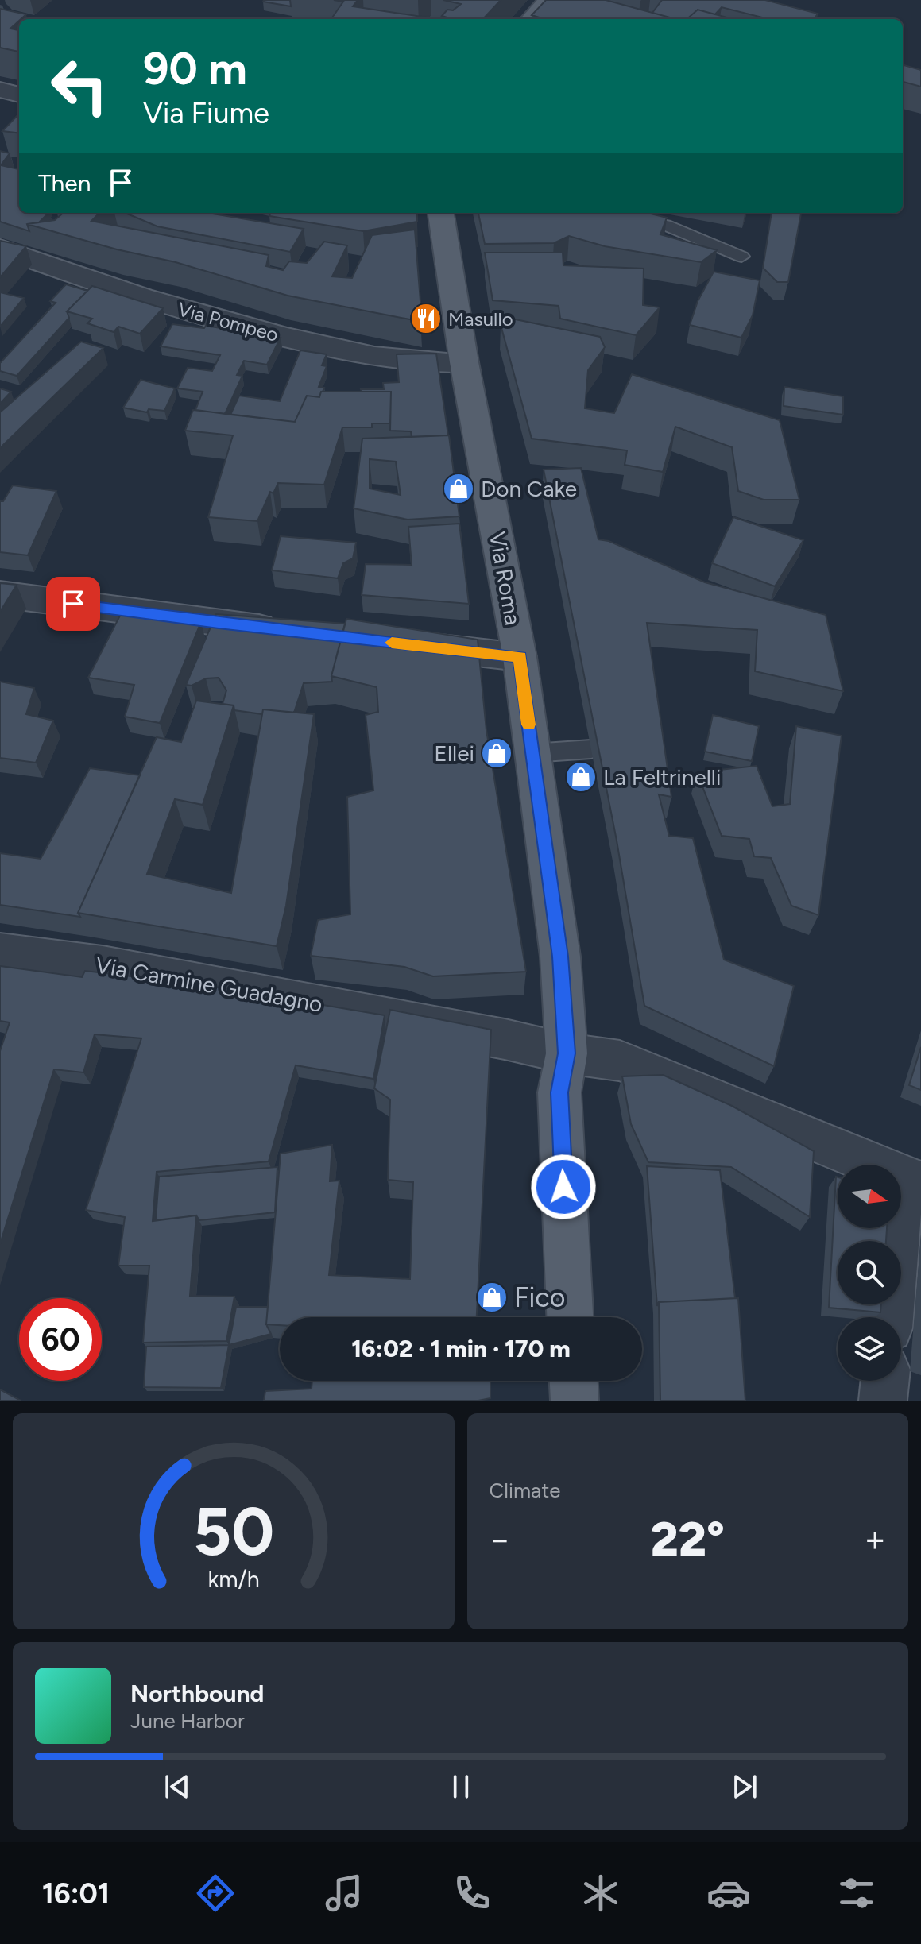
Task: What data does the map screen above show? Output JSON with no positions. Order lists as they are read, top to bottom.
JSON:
{
  "streets": {
    "main road": ["Via Roma"],
    "street": ["Via Pompeo", "Via Carmine Guadagno"]
  },
  "crossings": [
    ["Via Pompeo", "Via Roma"],
    ["Via Roma", "Via Carmine Guadagno"]
  ],
  "places": {
    "restaurant": ["Masullo"],
    "shop": [
      "Don Cake",
      "Ellei",
      "La Feltrinelli",
      "Fico"
    ]
  },
  "north": "right",
  "page": {
    "turn": ["90 m", "Via Fiume"],
    "then": "Then",
    "limit": "60",
    "trip": "16:02 · 1 min · 170 m",
    "tile": "Climate",
    "heat": ["−", "22°", "+"],
    "song": ["Northbound", "June Harbor"],
    "tabs": "16:01",
    "gauge": ["50", "km/h"]
  }
}
